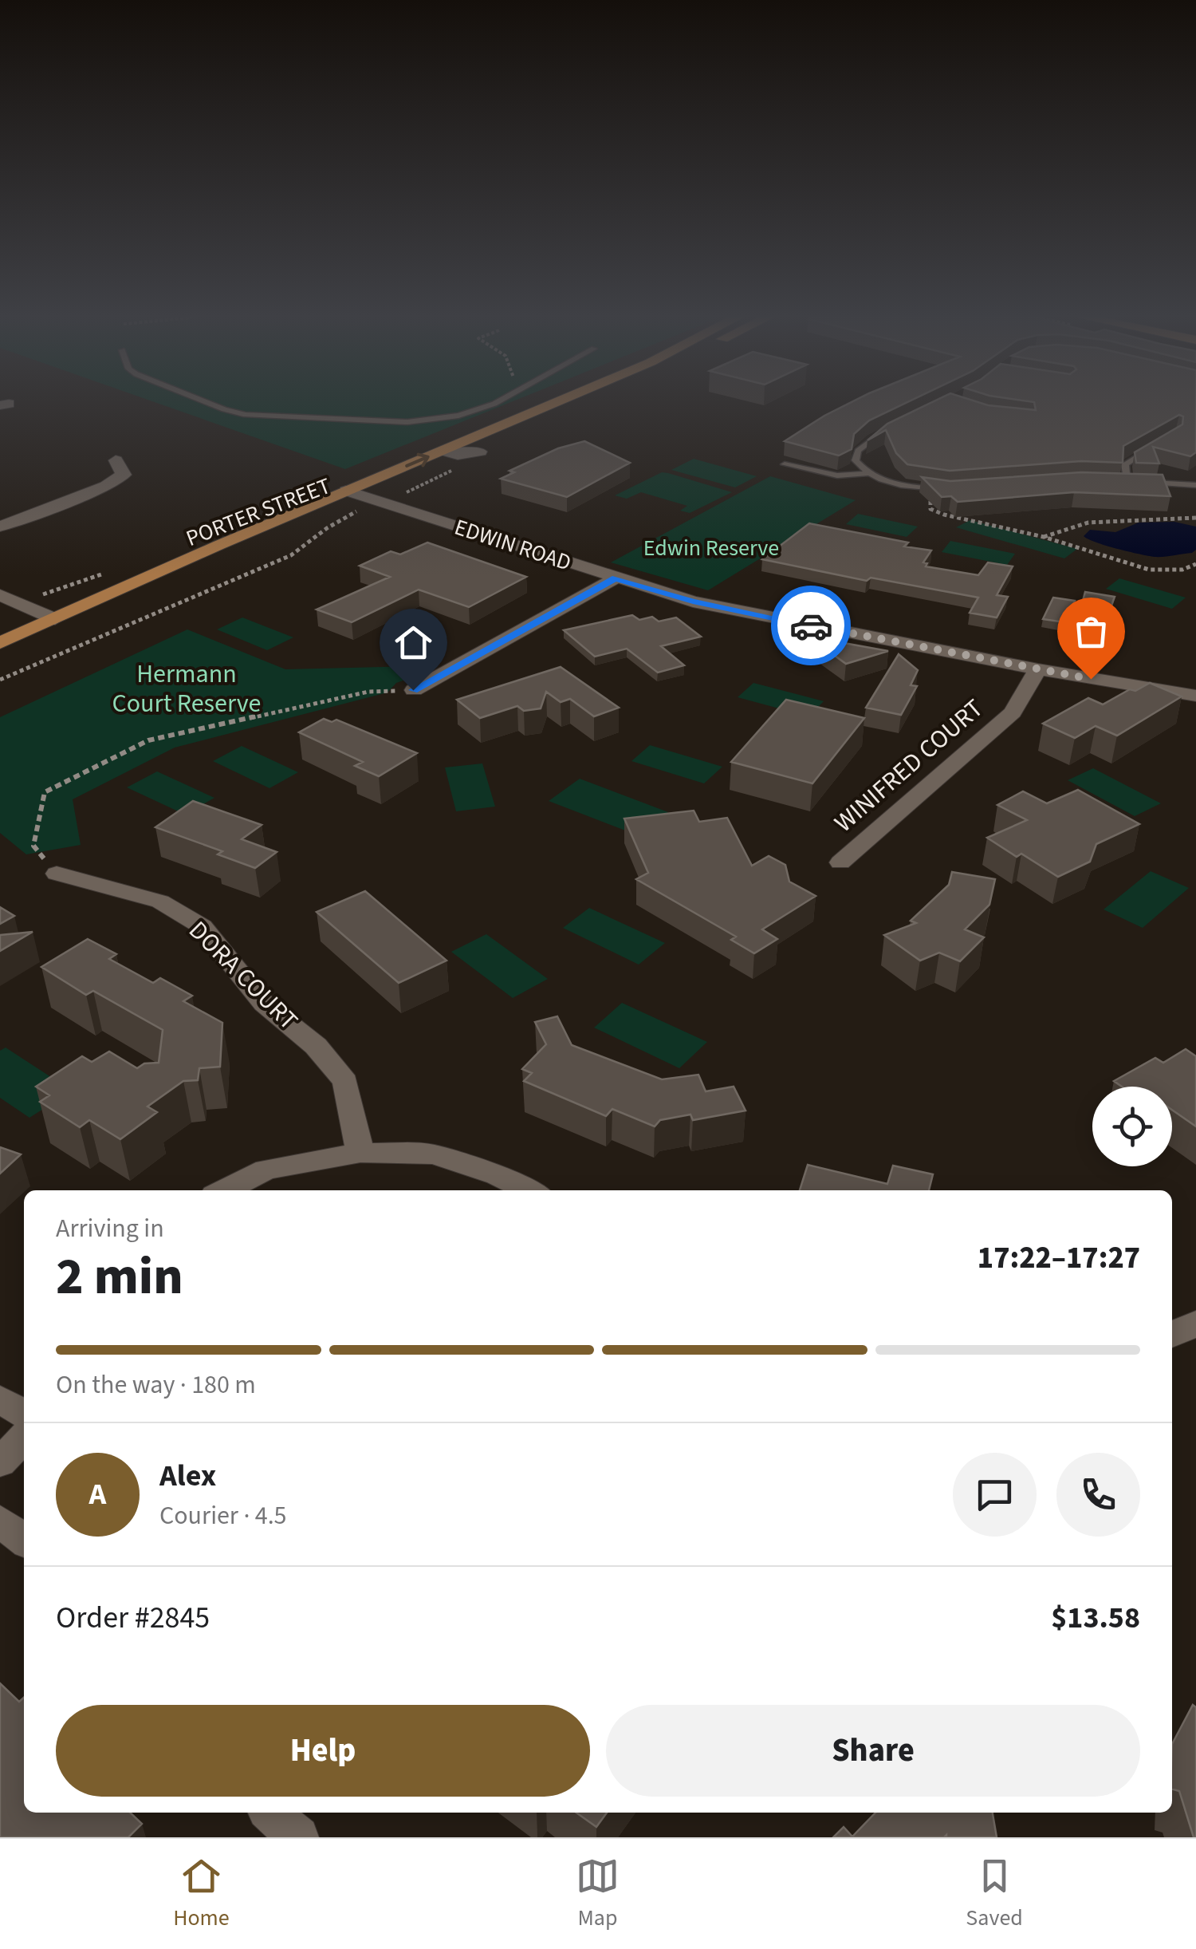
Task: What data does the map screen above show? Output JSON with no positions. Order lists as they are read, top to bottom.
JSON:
{
  "streets": {
    "main road": ["PORTER STREET"],
    "street": ["EDWIN ROAD", "WINIFRED COURT", "DORA COURT"]
  },
  "crossings": [
    ["PORTER STREET", "EDWIN ROAD"],
    ["EDWIN ROAD", "WINIFRED COURT"]
  ],
  "parks": ["Edwin Reserve", "Hermann Court Reserve"],
  "page": {
    "heading": ["2 min", "Arriving in", "17:22–17:27"],
    "panel": [
      "Alex",
      "Courier · 4.5",
      "Order #2845",
      "$13.58"
    ],
    "bar": "On the way · 180 m",
    "round": "A",
    "buttons": ["Help", "Share"],
    "tabs": ["Home", "Map", "Saved"]
  }
}
